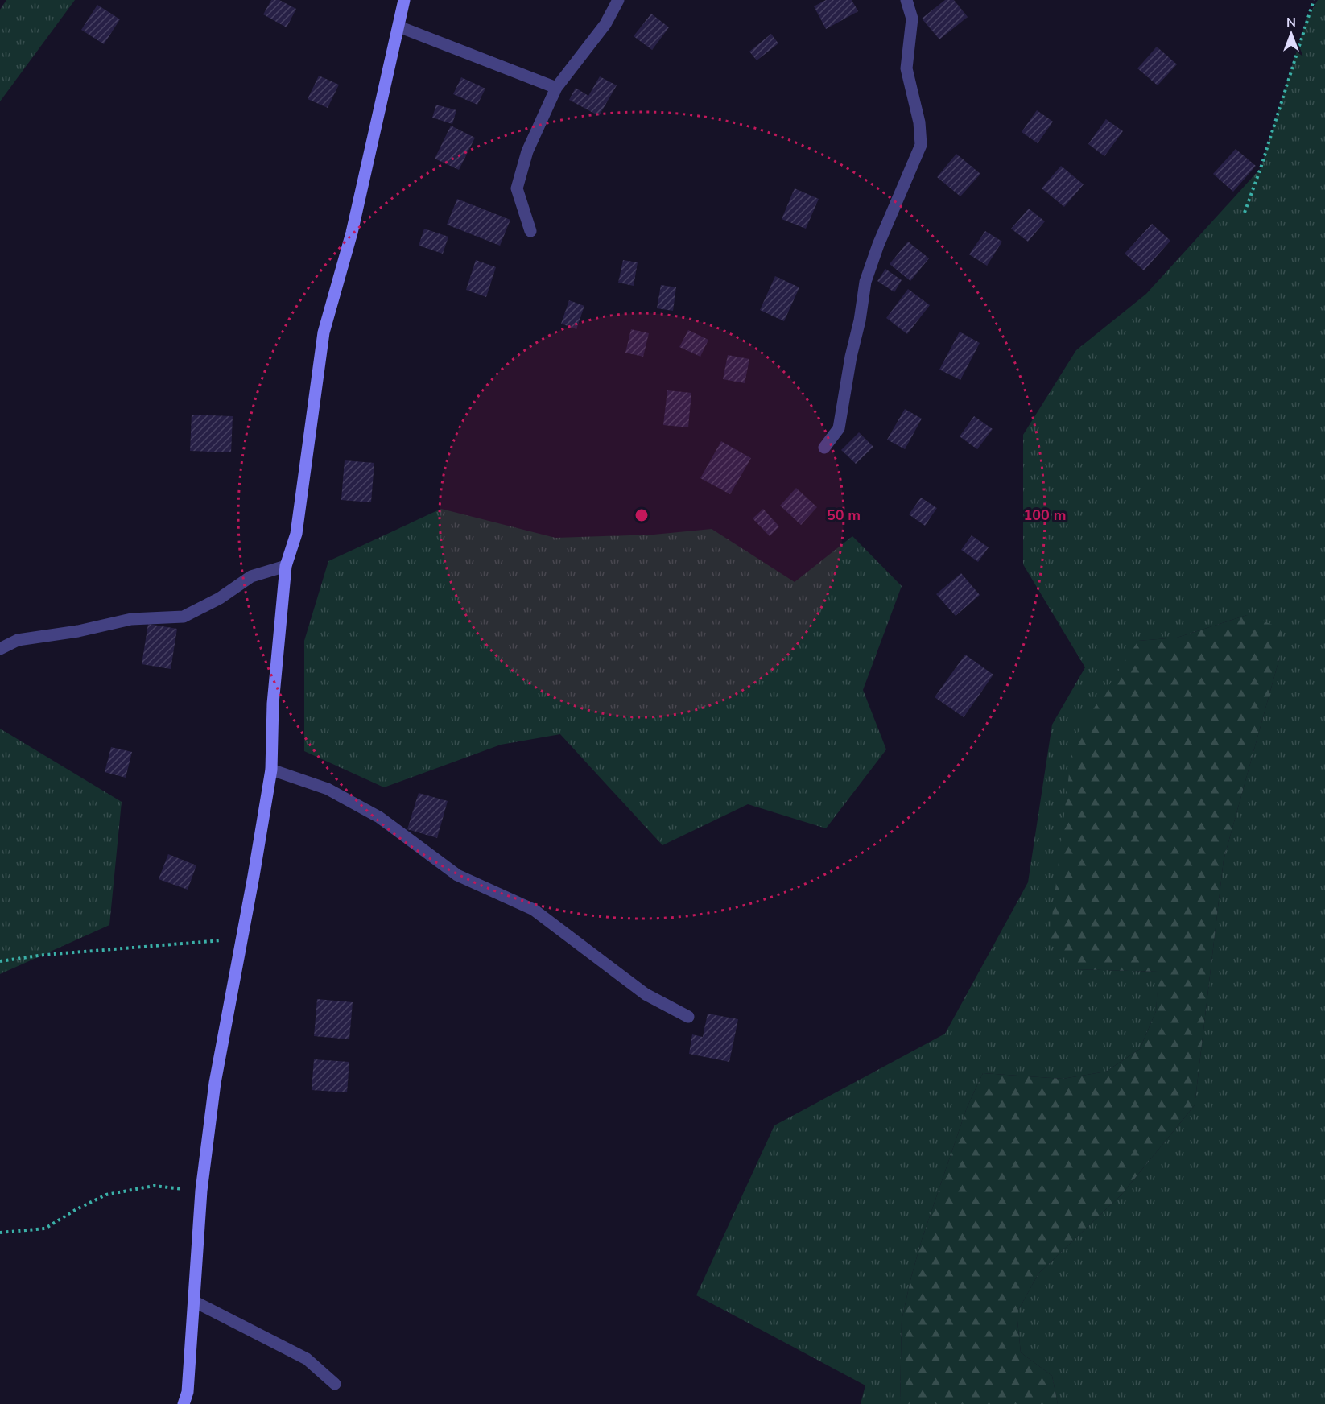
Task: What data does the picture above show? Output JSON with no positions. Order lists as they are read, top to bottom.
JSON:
{
  "north": "top",
  "rings": ["50 m", "100 m"]
}
